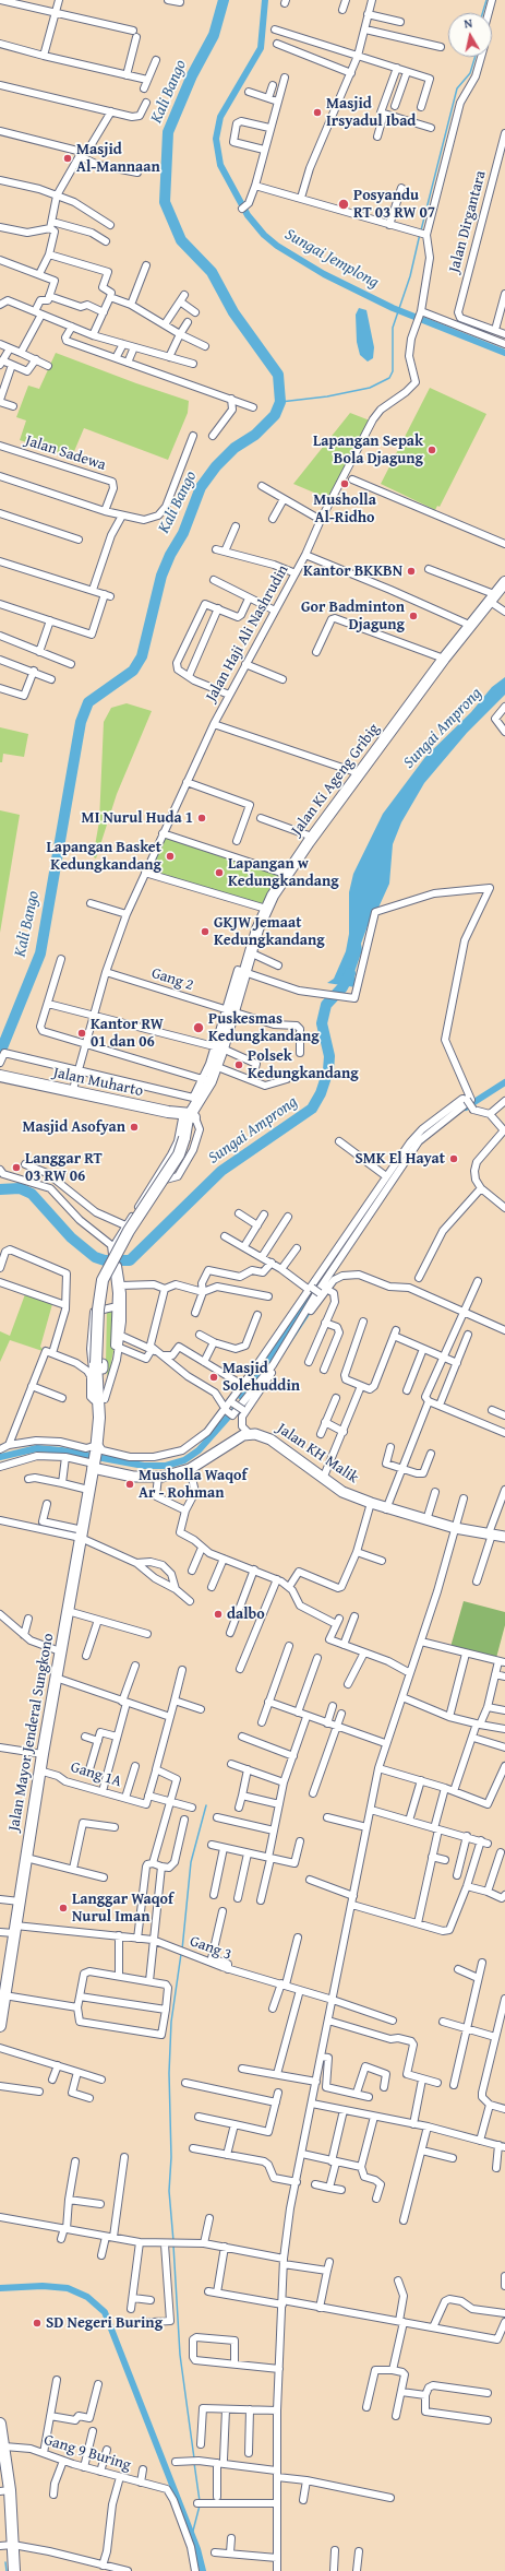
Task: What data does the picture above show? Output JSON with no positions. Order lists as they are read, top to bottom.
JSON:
{
  "streets": {
    "main road": ["Jalan Ki Ageng Gribig", "Jalan Muharto", "Jalan Mayor Jenderal Sungkono"],
    "street": [
      "Jalan Dirgantara",
      "Jalan Sadewa",
      "Jalan Haji Ali Nashrudin",
      "Gang 2",
      "Jalan KH Malik",
      "Gang 1A",
      "Gang 3",
      "Gang 9 Buring"
    ]
  },
  "crossings": [
    ["Jalan Haji Ali Nashrudin", "Jalan Ki Ageng Gribig"],
    ["Jalan Haji Ali Nashrudin", "Gang 2"],
    ["Jalan Haji Ali Nashrudin", "Jalan Muharto"],
    ["Jalan Ki Ageng Gribig", "Gang 2"],
    ["Jalan Ki Ageng Gribig", "Jalan Muharto"],
    ["Jalan Ki Ageng Gribig", "Jalan Mayor Jenderal Sungkono"],
    ["Jalan Mayor Jenderal Sungkono", "Gang 1A"],
    ["Jalan Mayor Jenderal Sungkono", "Gang 3"]
  ],
  "water": ["Kali Bango", "Sungai Jemplong", "Sungai Amprong"],
  "places": [
    "Masjid Irsyadul Ibad",
    "Masjid Al-Mannaan",
    "Posyandu RT 03 RW 07",
    "Lapangan Sepak Bola Djagung",
    "Musholla Al-Ridho",
    "Kantor BKKBN",
    "Gor Badminton Djagung",
    "MI Nurul Huda 1",
    "Lapangan Basket Kedungkandang",
    "Lapangan w Kedungkandang",
    "GKJW Jemaat Kedungkandang",
    "Puskesmas Kedungkandang",
    "Kantor RW 01 dan 06",
    "Polsek Kedungkandang",
    "Masjid Asofyan",
    "SMK El Hayat",
    "Langgar RT 03 RW 06",
    "Masjid Solehuddin",
    "Musholla Waqof Ar - Rohman",
    "dalbo",
    "Langgar Waqof Nurul Iman",
    "SD Negeri Buring"
  ],
  "north": "top"
}
